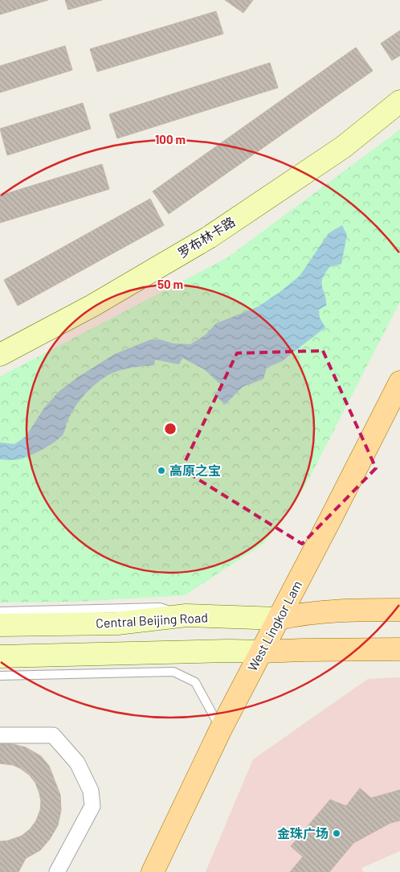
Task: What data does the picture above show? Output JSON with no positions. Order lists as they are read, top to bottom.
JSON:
{
  "streets": {
    "main road": ["罗布林卡路", "Central Beijing Road", "West Lingkor Lam"]
  },
  "crossings": [
    ["Central Beijing Road", "West Lingkor Lam"]
  ],
  "places": ["高原之宝", "金珠广场"],
  "rings": ["100 m", "50 m"]
}
